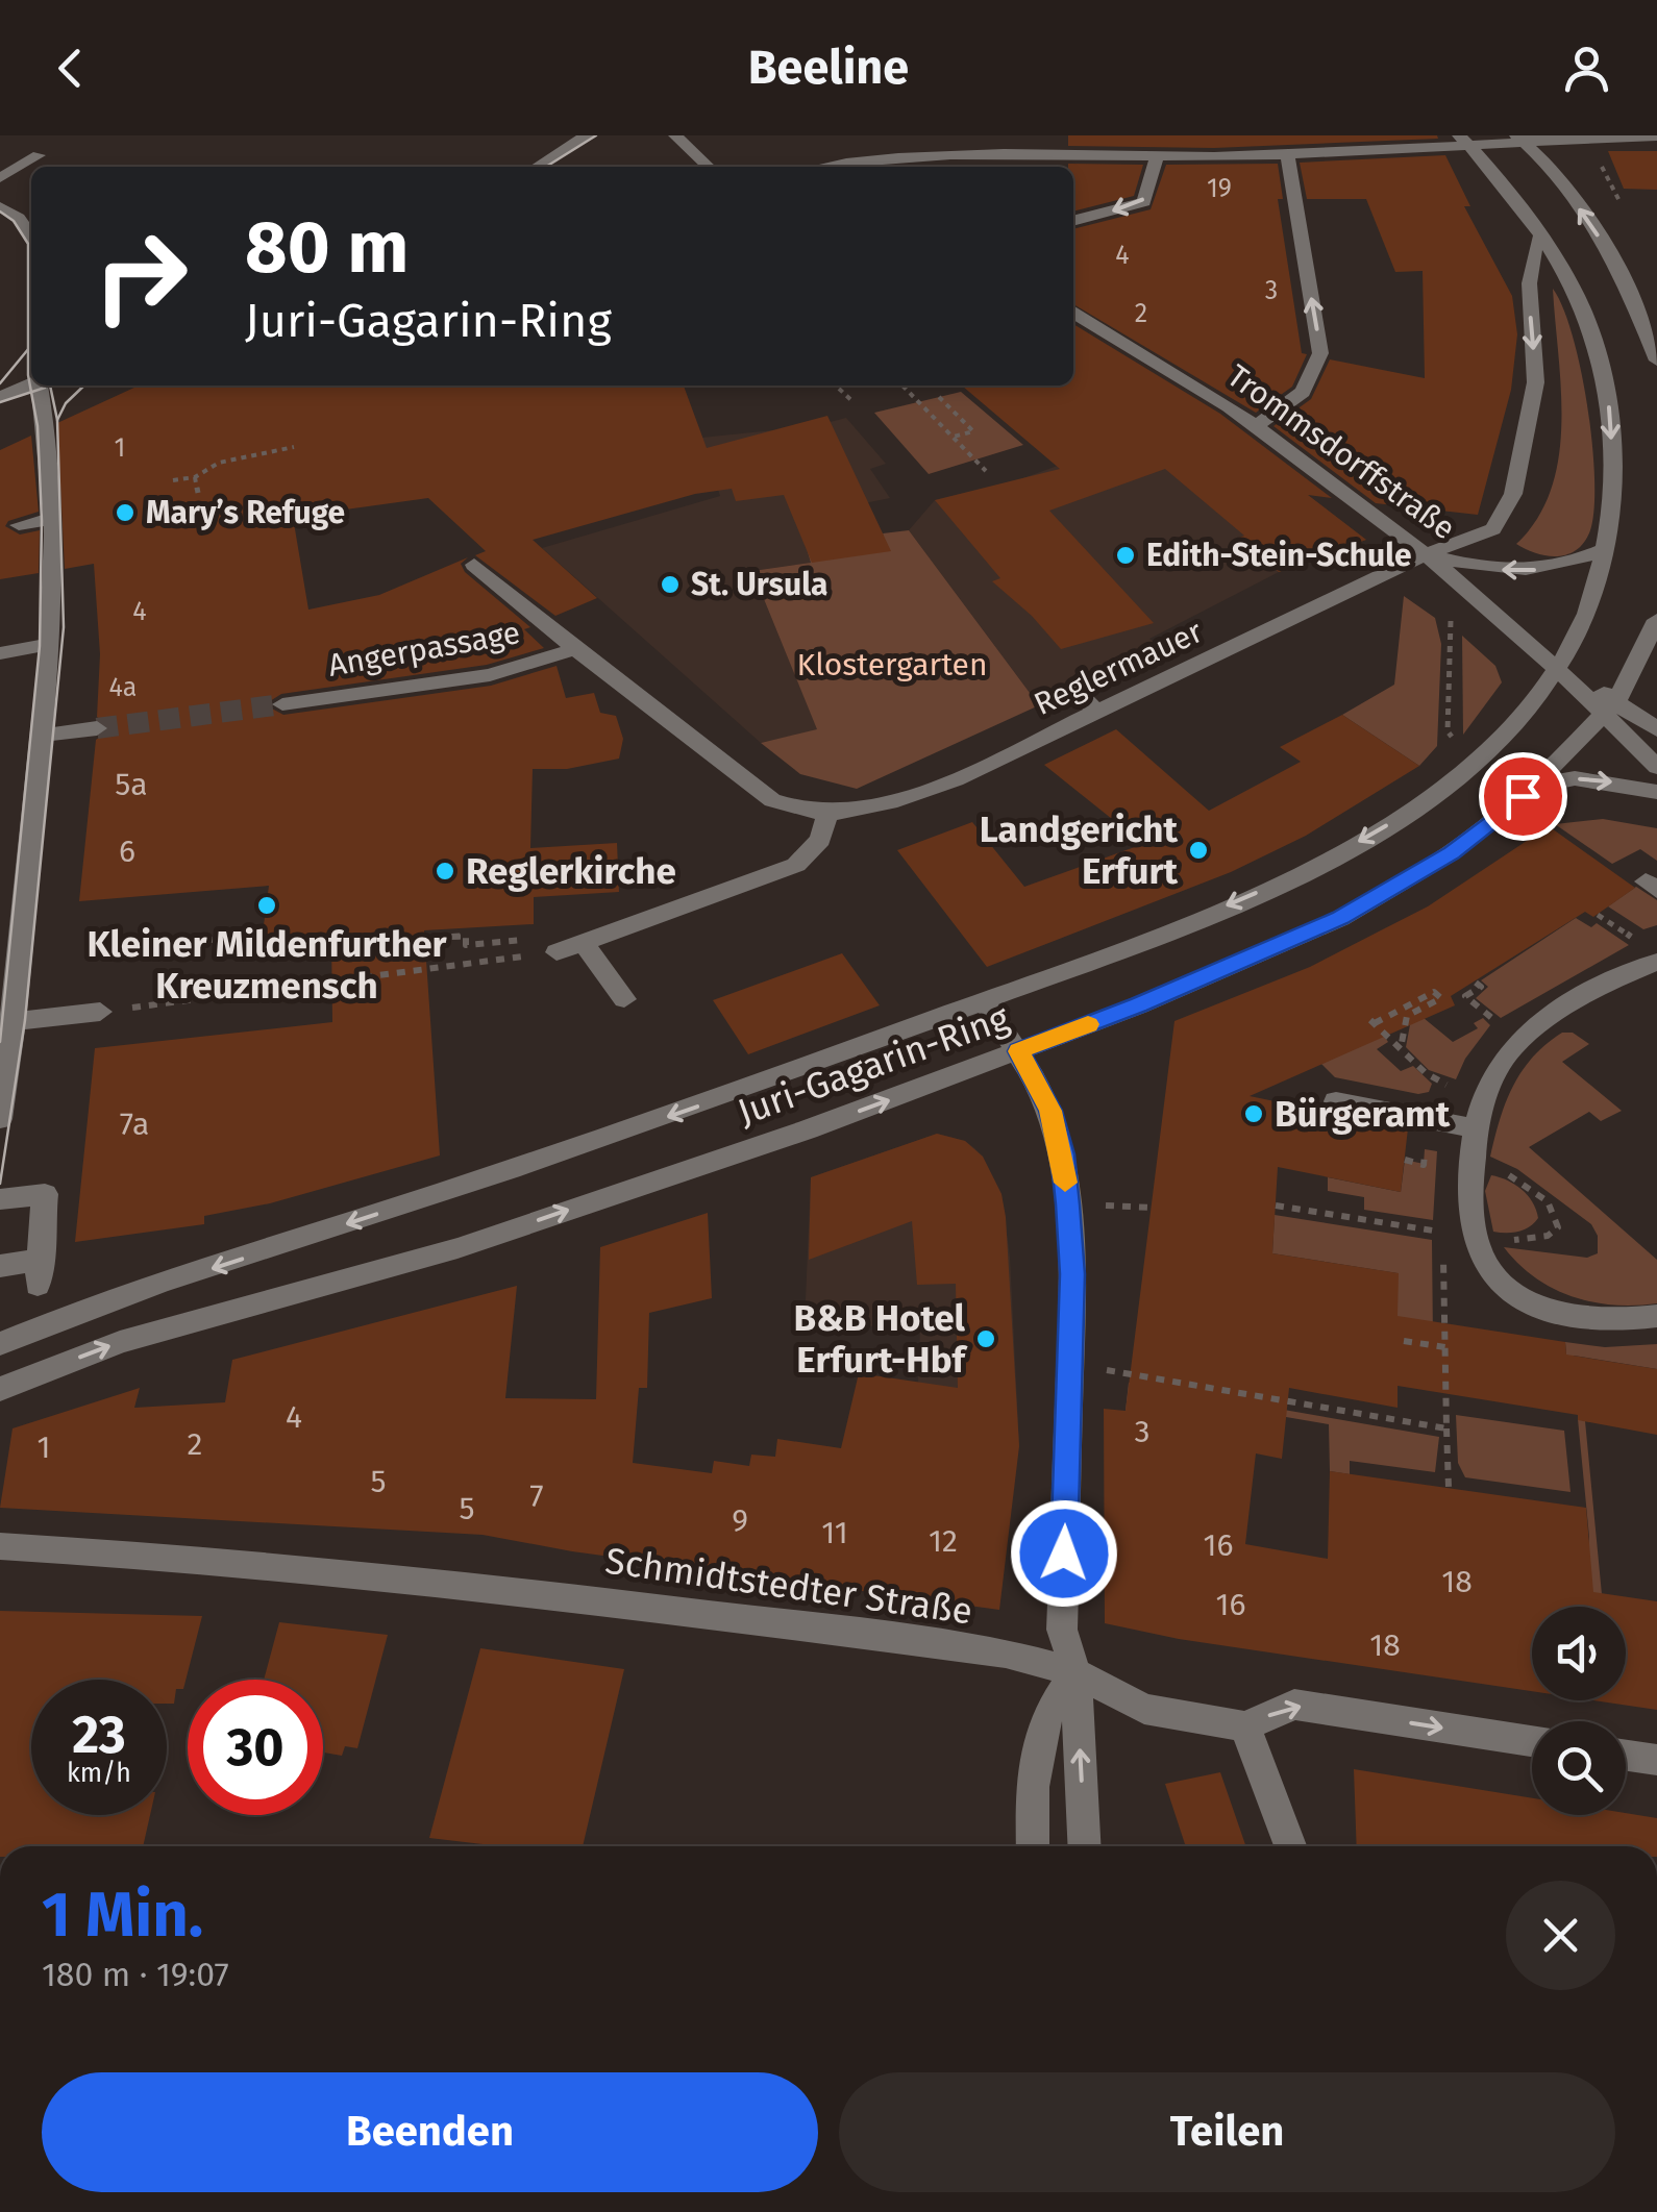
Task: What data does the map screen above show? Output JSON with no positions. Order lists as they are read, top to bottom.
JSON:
{
  "streets": {
    "street": [
      "Trommsdorffstraße",
      "Angerpassage",
      "Reglermauer",
      "Juri-Gagarin-Ring",
      "Schmidtstedter Straße"
    ]
  },
  "crossings": [
    ["Trommsdorffstraße", "Reglermauer"],
    ["Trommsdorffstraße", "Juri-Gagarin-Ring"],
    ["Angerpassage", "Reglermauer"]
  ],
  "parks": ["Klostergarten"],
  "places": [
    "Mary’s Refuge",
    "Edith-Stein-Schule",
    "St. Ursula",
    "Landgericht Erfurt",
    "Reglerkirche",
    "Kleiner Mildenfurther Kreuzmensch",
    "Bürgeramt",
    "B&B Hotel Erfurt-Hbf"
  ],
  "house_numbers": [
    "19",
    "4",
    "3",
    "2",
    "1",
    "4",
    "4a",
    "5a",
    "6",
    "7a",
    "4",
    "3",
    "2",
    "1",
    "5",
    "7",
    "5",
    "9",
    "11",
    "12",
    "16",
    "18",
    "16",
    "18"
  ],
  "page": {
    "header": "Beeline",
    "turn": ["80 m", "Juri-Gagarin-Ring"],
    "speed": "23 km/h",
    "limit": "30",
    "heading": ["1 Min.", "180 m · 19:07"],
    "buttons": ["Beenden", "Teilen"]
  }
}
